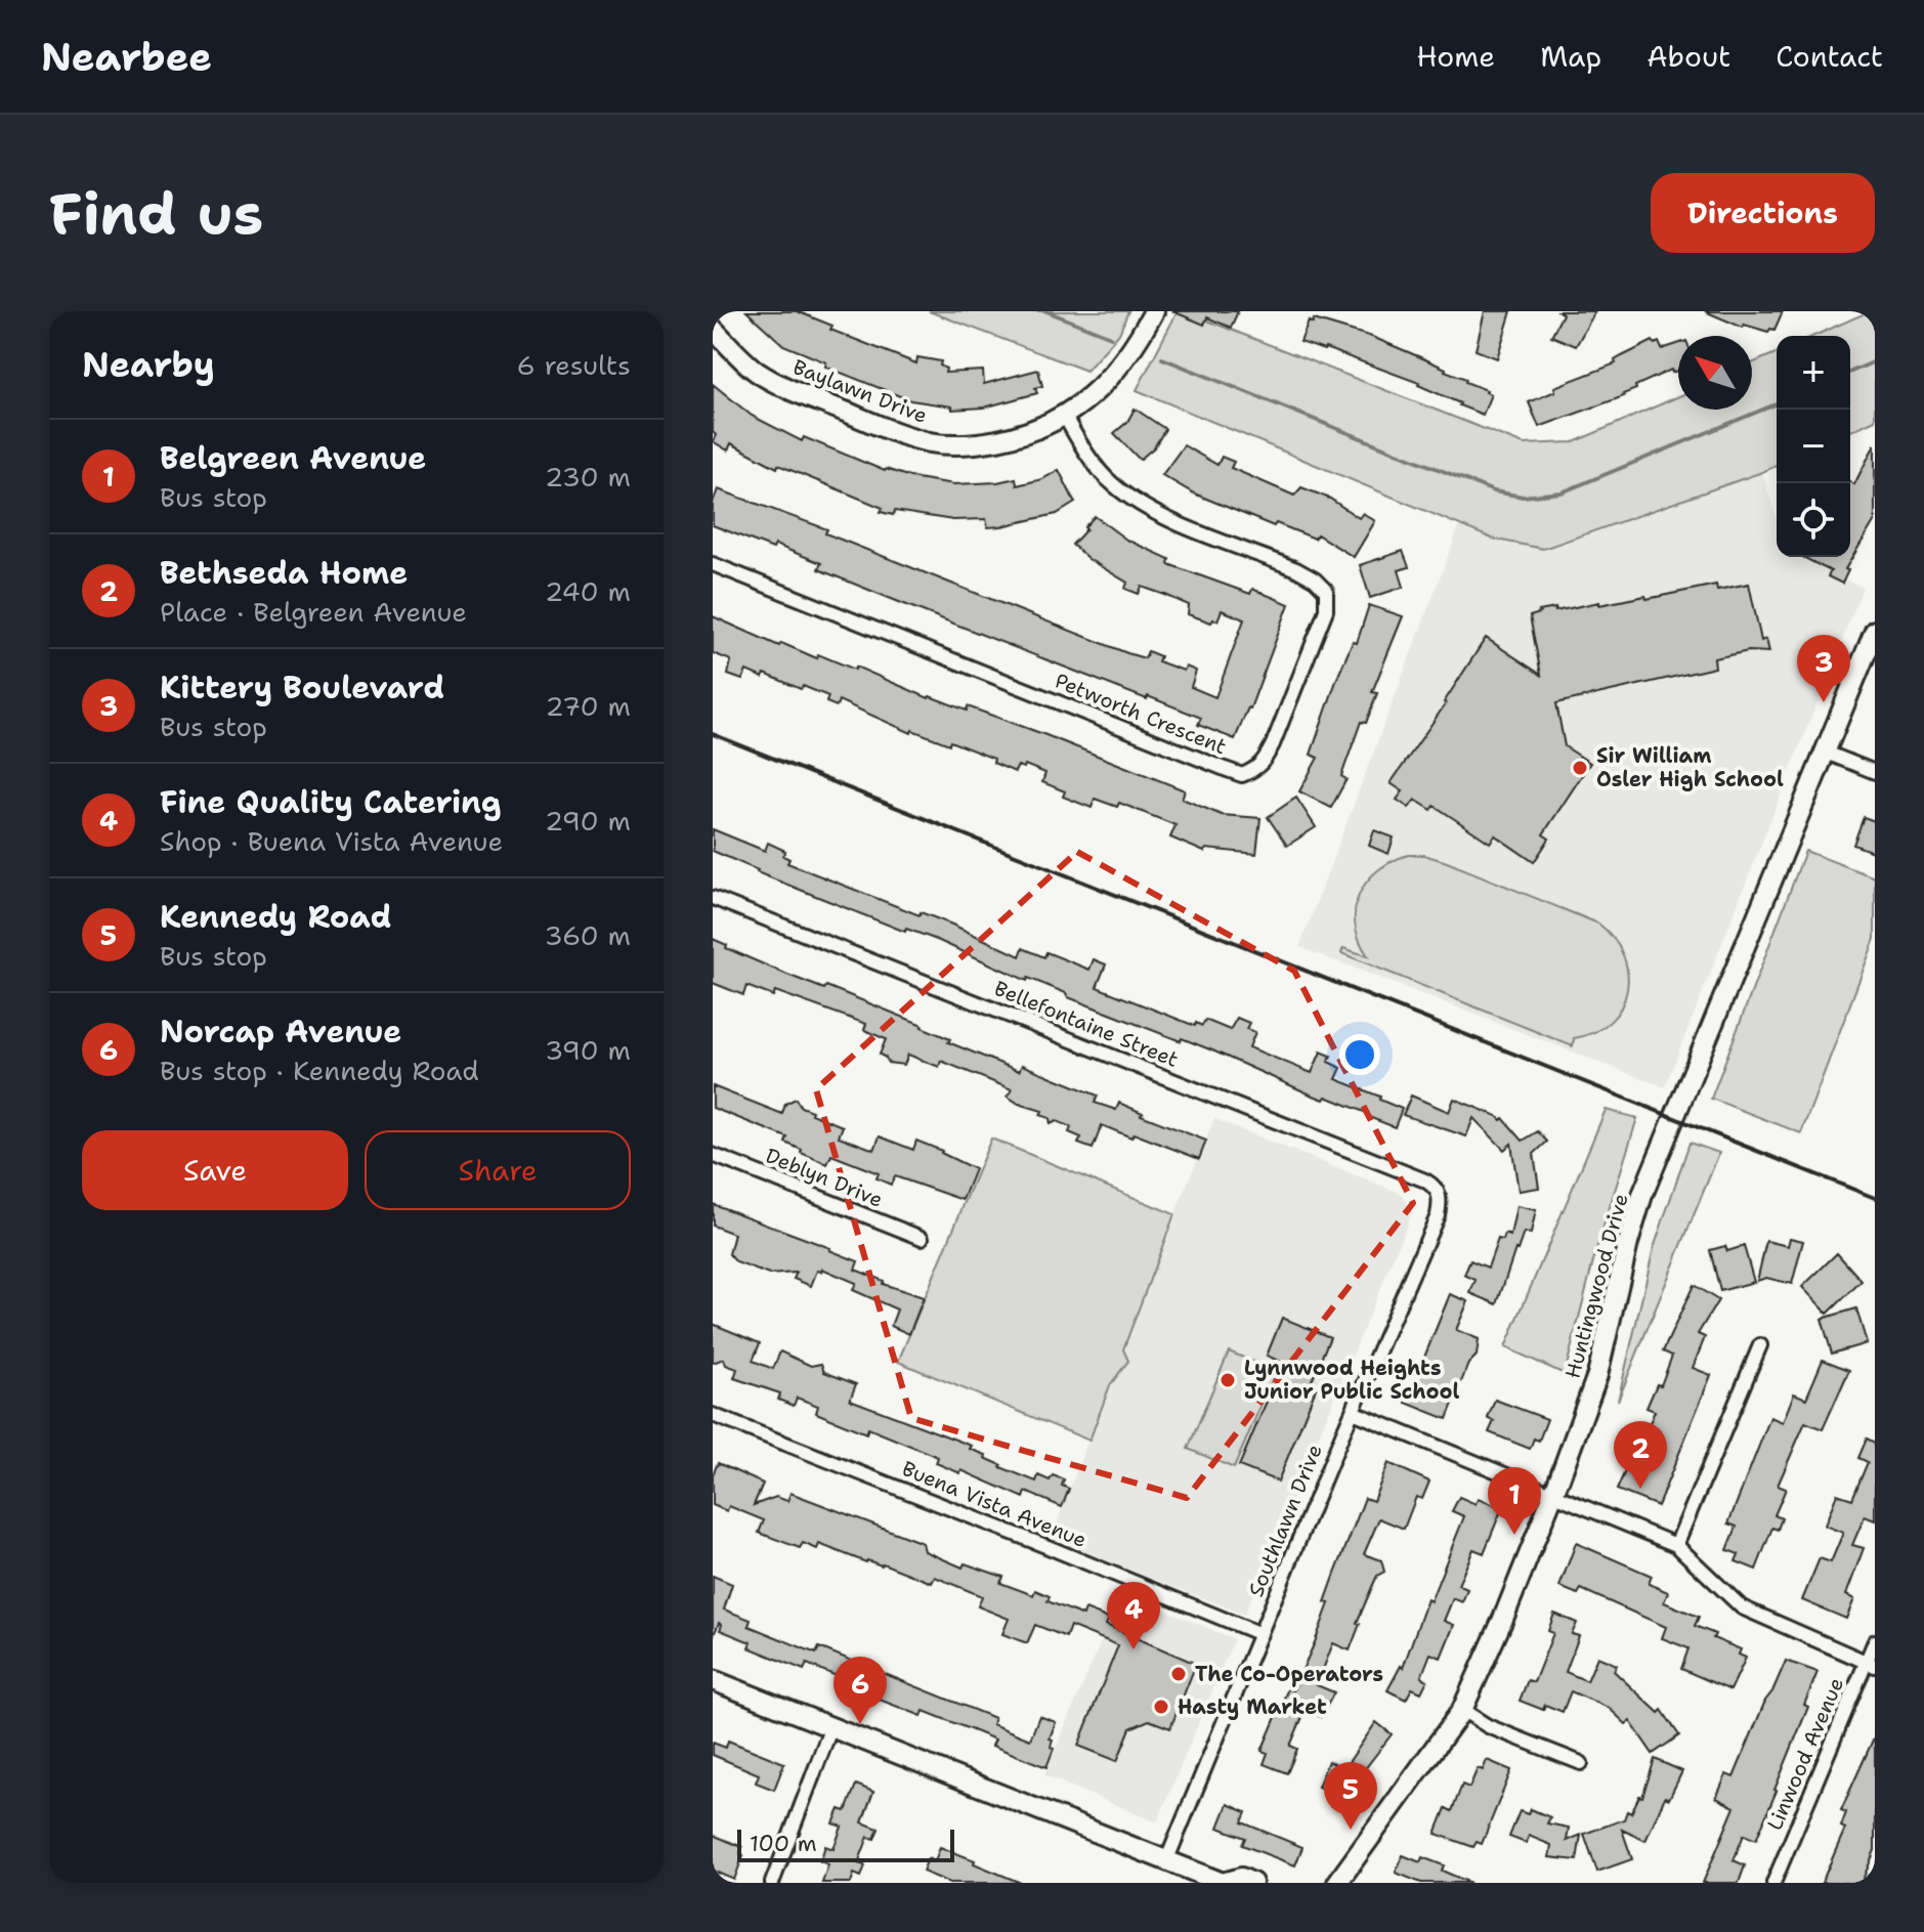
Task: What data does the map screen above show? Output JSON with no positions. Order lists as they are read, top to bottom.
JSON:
{
  "streets": {
    "street": [
      "Baylawn Drive",
      "Petworth Crescent",
      "Bellefontaine Street",
      "Deblyn Drive",
      "Huntingwood Drive",
      "Buena Vista Avenue",
      "Southlawn Drive",
      "Linwood Avenue"
    ]
  },
  "crossings": [
    ["Baylawn Drive", "Petworth Crescent"],
    ["Bellefontaine Street", "Southlawn Drive"],
    ["Buena Vista Avenue", "Southlawn Drive"]
  ],
  "places": [
    "Sir William Osler High School",
    "Lynnwood Heights Junior Public School",
    "The Co-Operators",
    "Hasty Market"
  ],
  "scale_bar": "100 m",
  "north": "top left",
  "page": {
    "header": "Nearbee",
    "nav": [
      "Home",
      "Map",
      "About",
      "Contact"
    ],
    "buttons": [
      "Directions",
      ["Save", "Share"]
    ],
    "title": "Find us",
    "heading": ["Nearby", "6 results"],
    "map_buttons": ["+", "−"],
    "list": [
      {
        "mark": "1",
        "name": "Belgreen Avenue",
        "note": "Bus stop",
        "value": "230 m"
      },
      {
        "mark": "2",
        "name": "Bethseda Home",
        "note": "Place · Belgreen Avenue",
        "value": "240 m"
      },
      {
        "mark": "3",
        "name": "Kittery Boulevard",
        "note": "Bus stop",
        "value": "270 m"
      },
      {
        "mark": "4",
        "name": "Fine Quality Catering",
        "note": "Shop · Buena Vista Avenue",
        "value": "290 m"
      },
      {
        "mark": "5",
        "name": "Kennedy Road",
        "note": "Bus stop",
        "value": "360 m"
      },
      {
        "mark": "6",
        "name": "Norcap Avenue",
        "note": "Bus stop · Kennedy Road",
        "value": "390 m"
      }
    ],
    "pins": [
      "3",
      "2",
      "1",
      "4",
      "6",
      "5"
    ],
    "scale": "100 m"
  }
}
